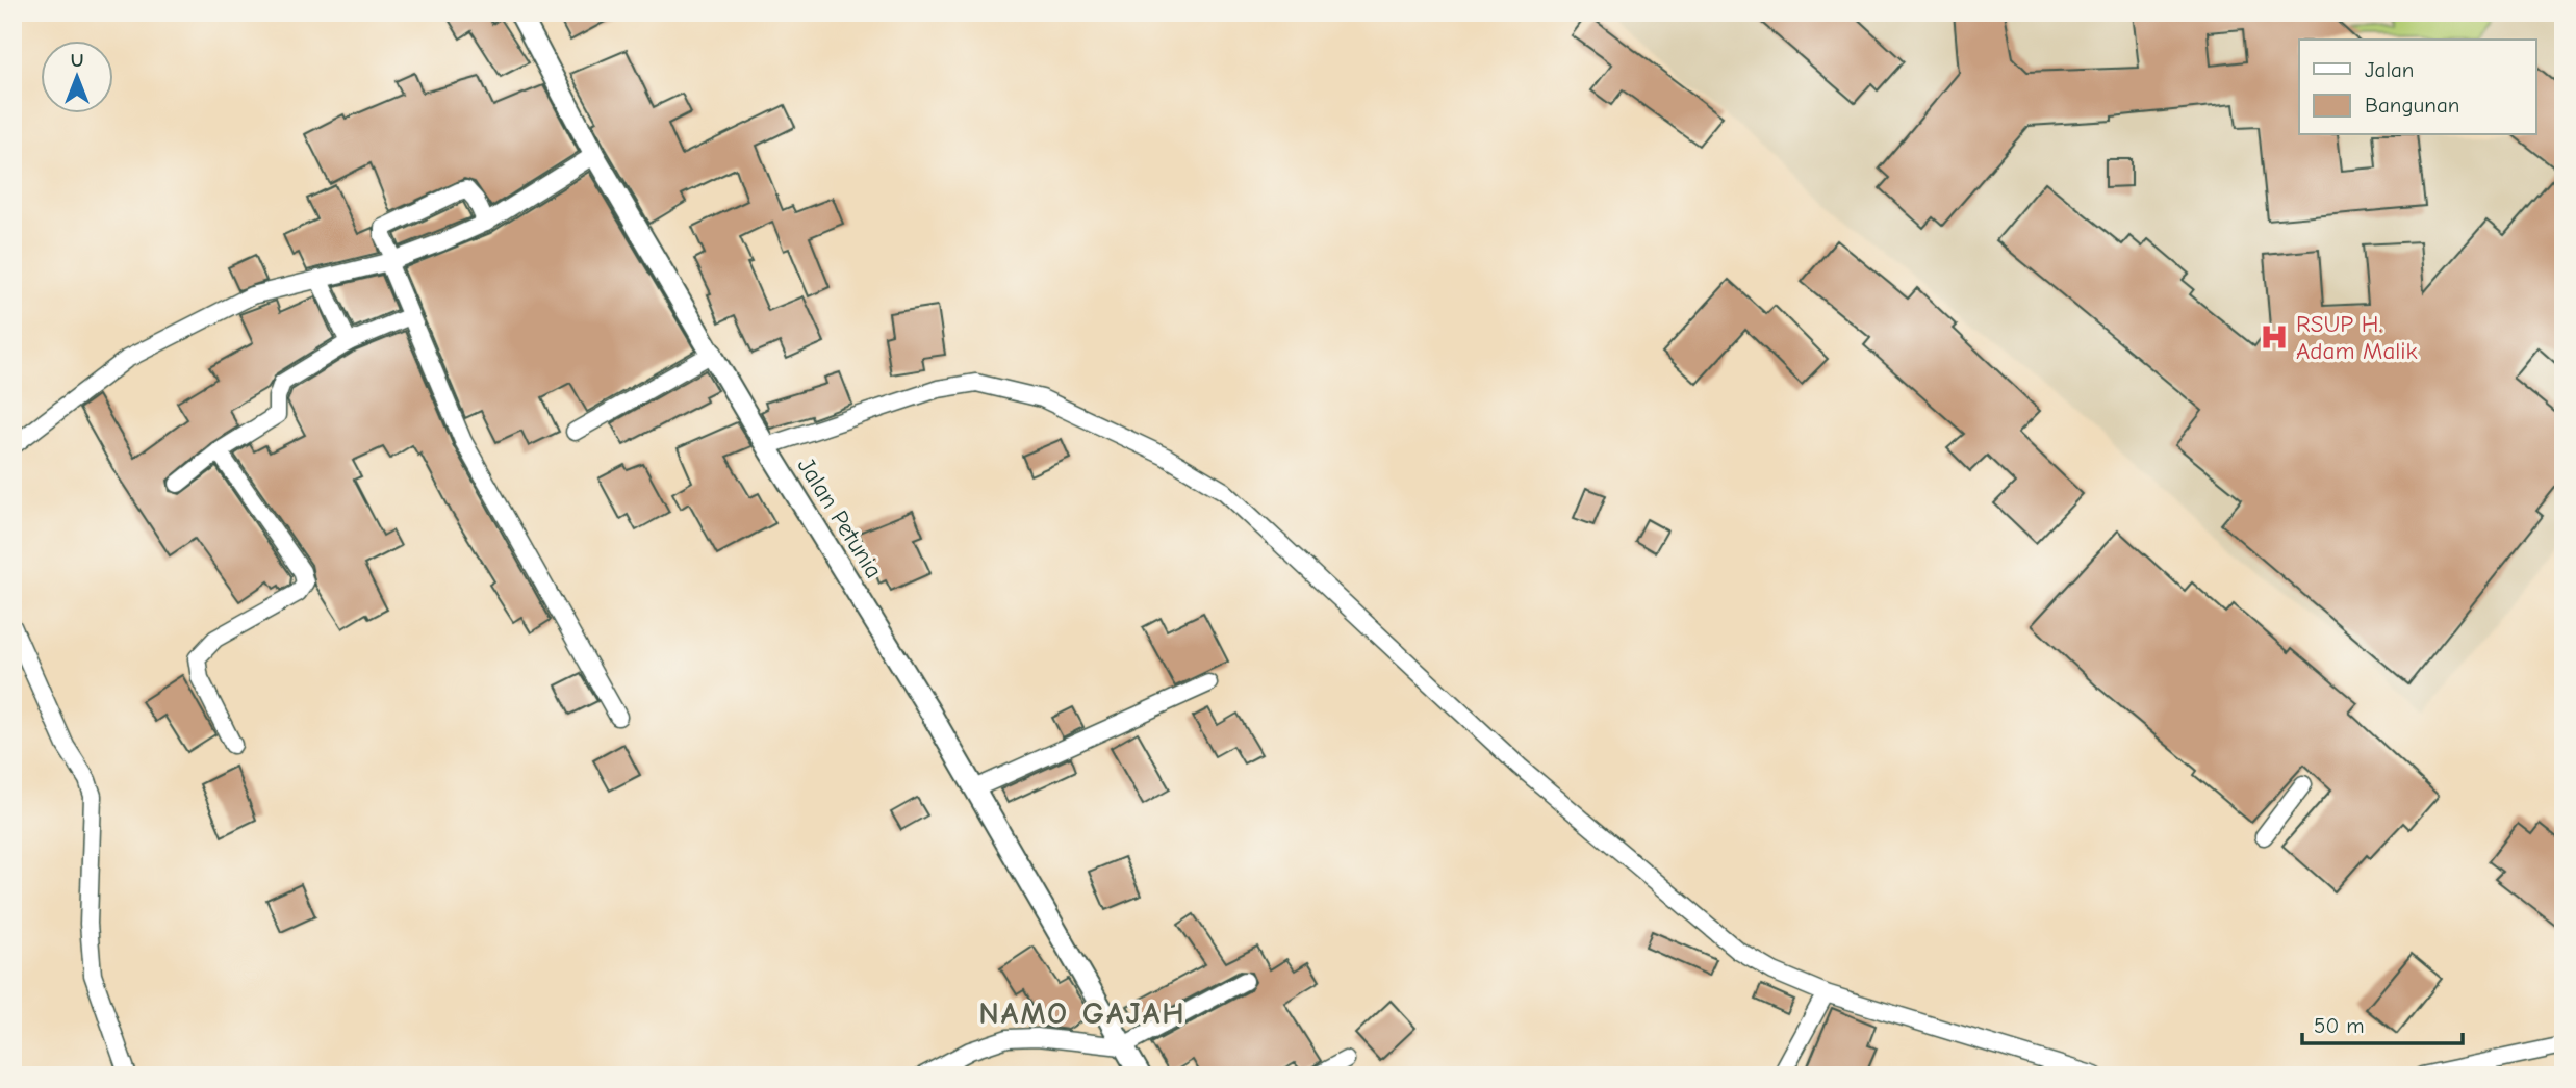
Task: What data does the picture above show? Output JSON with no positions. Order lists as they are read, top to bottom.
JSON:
{
  "streets": {
    "street": ["Jalan Petunia"]
  },
  "districts": ["NAMO GAJAH"],
  "places": {
    "hospital": ["RSUP H. Adam Malik"]
  },
  "legend": ["Jalan", "Bangunan"],
  "scale_bar": "50 m",
  "north": "top"
}
